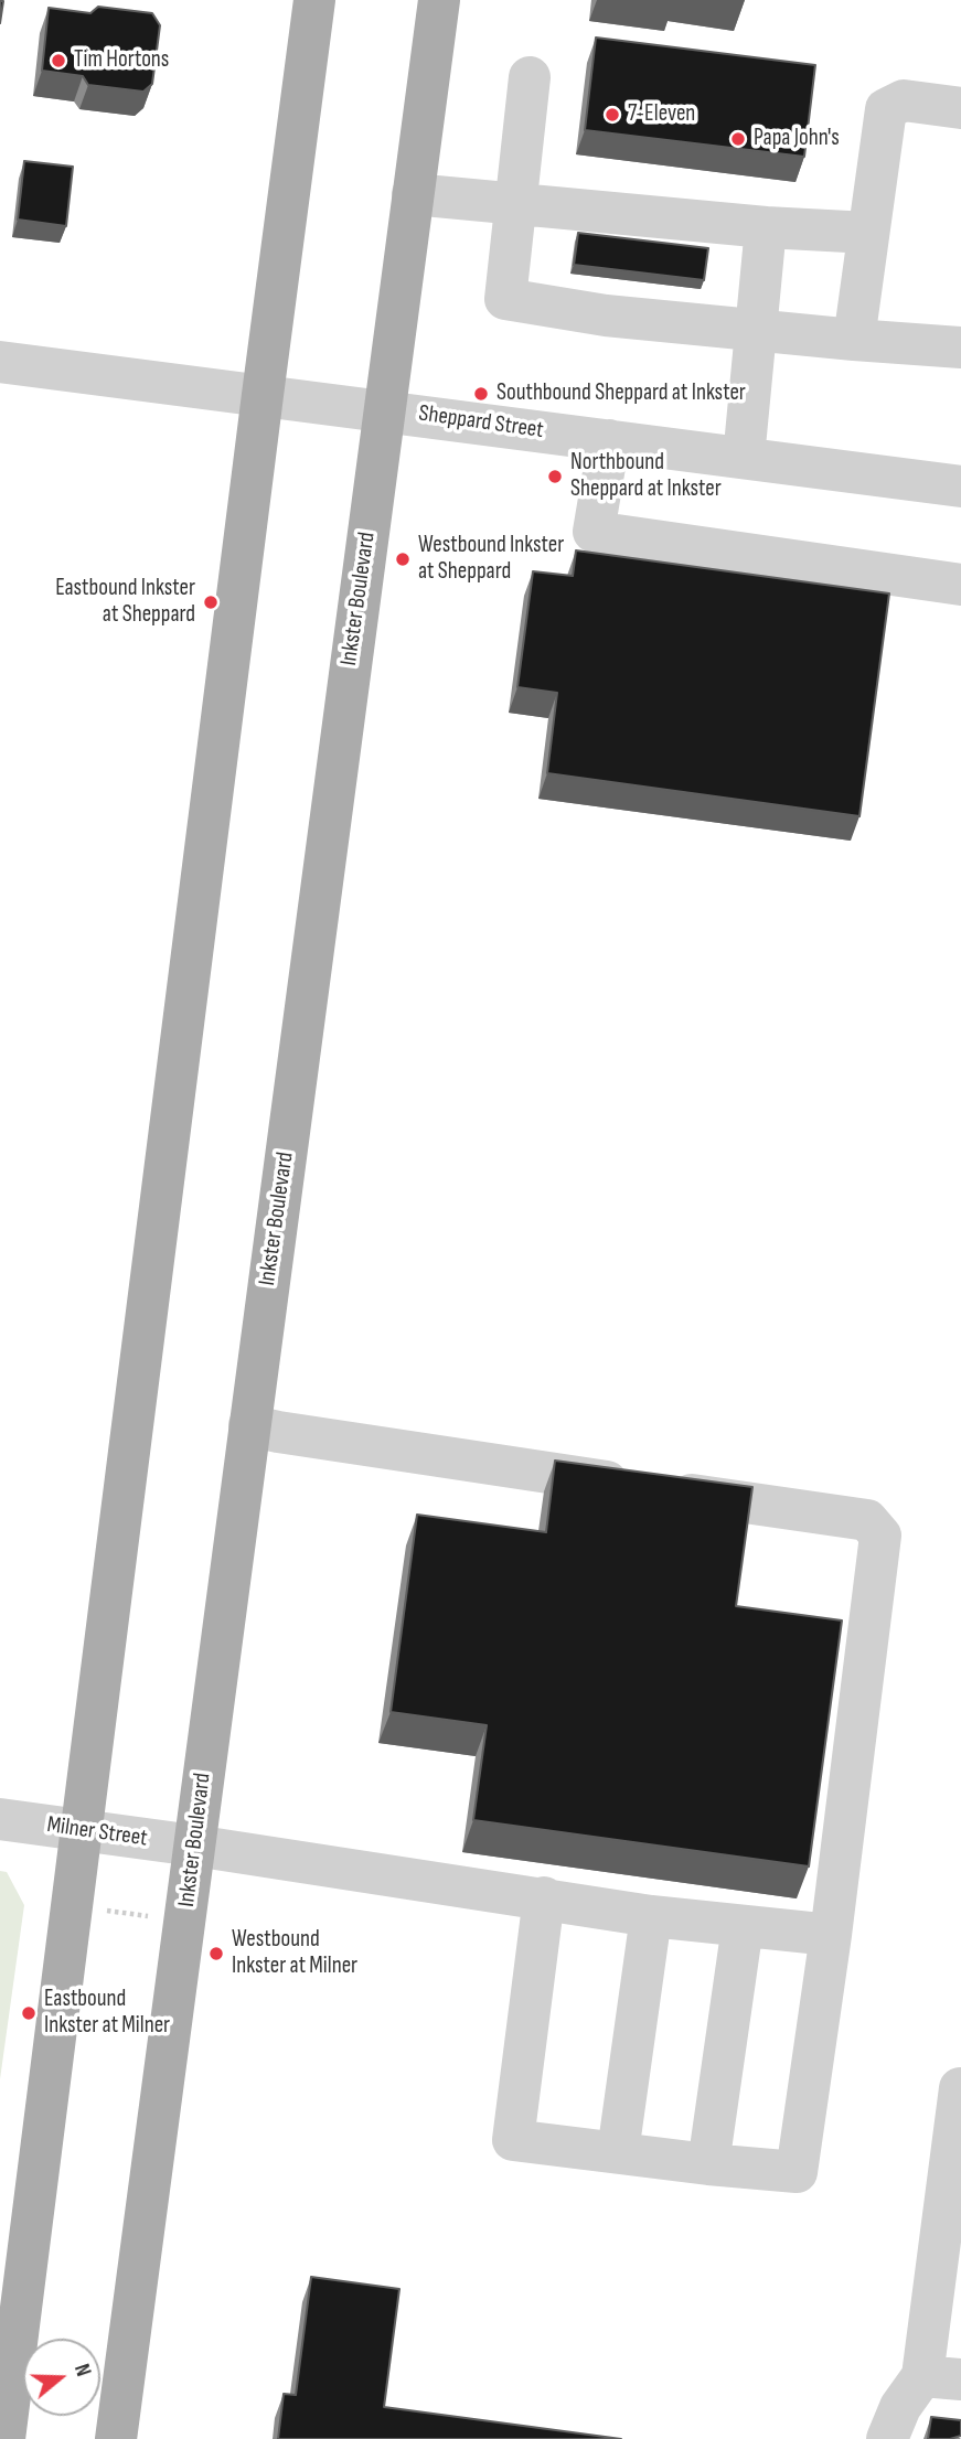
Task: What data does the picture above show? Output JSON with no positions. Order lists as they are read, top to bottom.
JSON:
{
  "streets": {
    "main road": ["Inkster Boulevard"],
    "street": ["Sheppard Street", "Milner Street"]
  },
  "crossings": [
    ["Sheppard Street", "Inkster Boulevard"],
    ["Inkster Boulevard", "Milner Street"]
  ],
  "places": [
    "Tim Hortons",
    "7-Eleven",
    "Papa John's",
    "Southbound Sheppard at Inkster",
    "Northbound Sheppard at Inkster",
    "Westbound Inkster at Sheppard",
    "Eastbound Inkster at Sheppard",
    "Westbound Inkster at Milner",
    "Eastbound Inkster at Milner"
  ],
  "north": "right"
}
